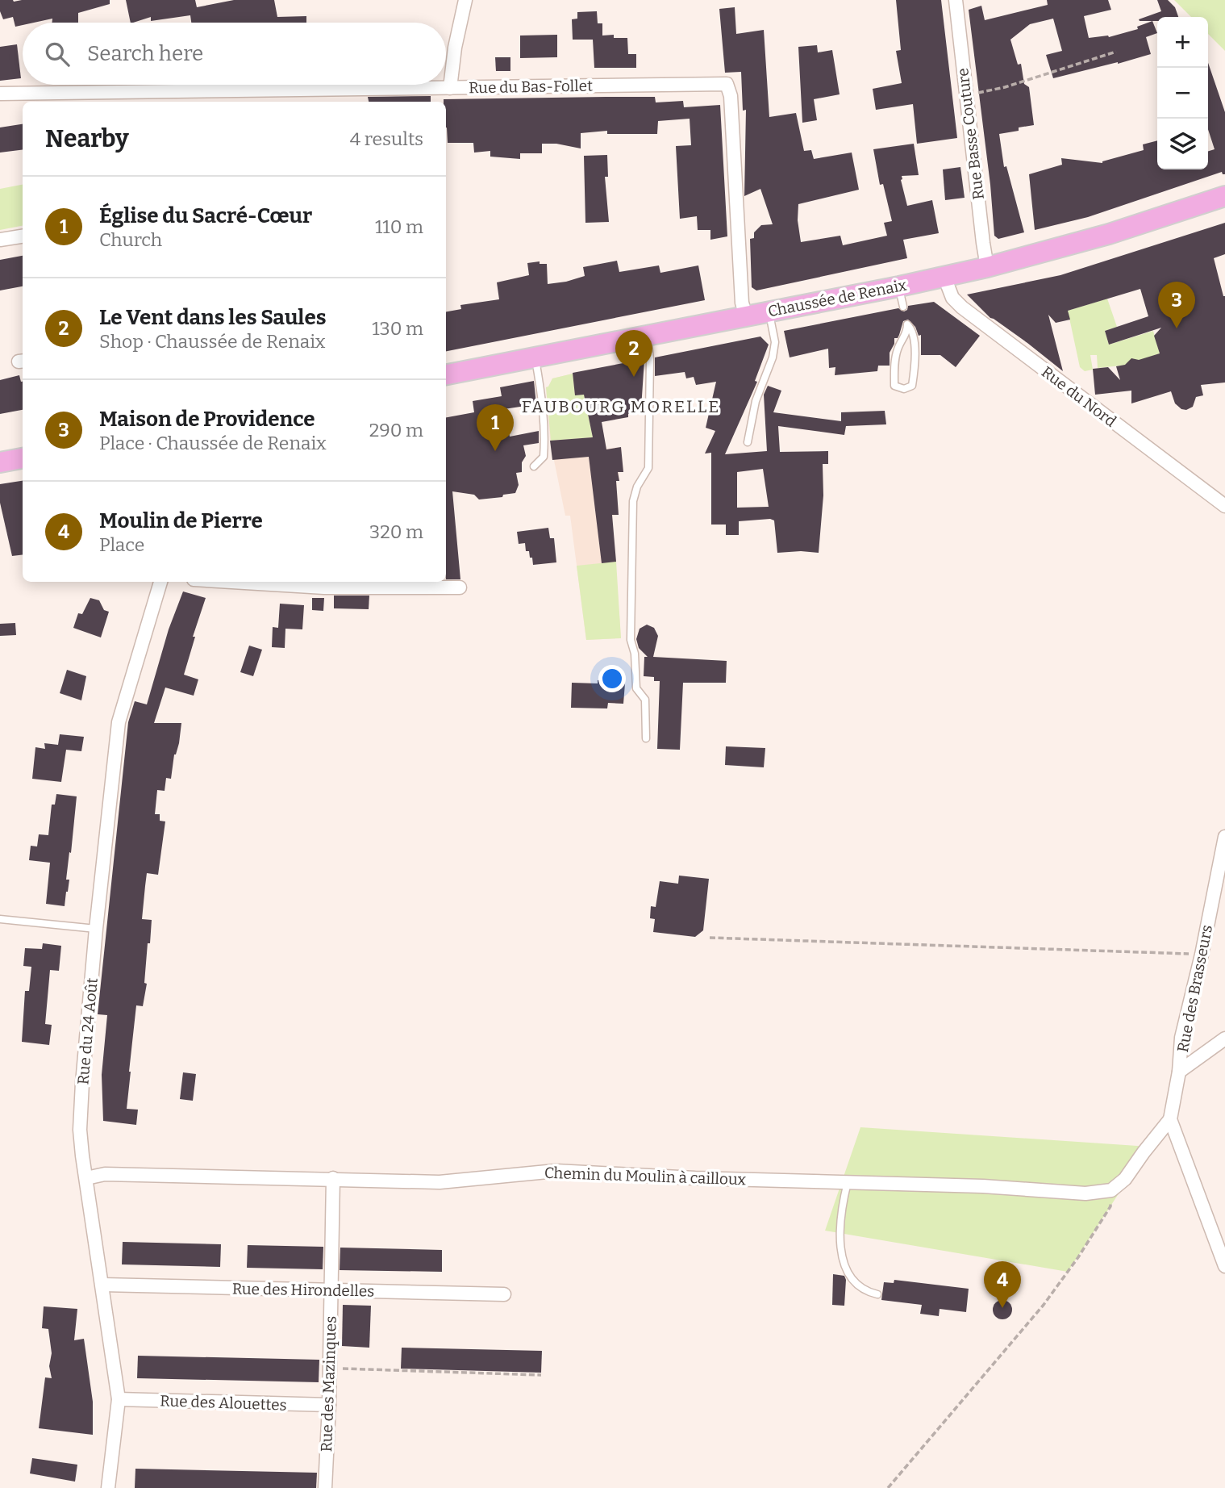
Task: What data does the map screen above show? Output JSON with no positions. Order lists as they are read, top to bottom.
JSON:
{
  "streets": {
    "main road": ["Chaussée de Renaix"],
    "street": [
      "Rue du Bas-Follet",
      "Rue Basse Couture",
      "Rue du Nord",
      "Rue des Brasseurs",
      "Rue du 24 Août",
      "Chemin du Moulin à cailloux",
      "Rue des Hirondelles",
      "Rue des Mazinques",
      "Rue des Alouettes"
    ]
  },
  "crossings": [
    ["Rue du Bas-Follet", "Chaussée de Renaix"],
    ["Rue Basse Couture", "Chaussée de Renaix"],
    ["Chaussée de Renaix", "Rue du Nord"],
    ["Rue du 24 Août", "Chemin du Moulin à cailloux"],
    ["Rue du 24 Août", "Rue des Hirondelles"],
    ["Rue du 24 Août", "Rue des Alouettes"],
    ["Chemin du Moulin à cailloux", "Rue des Mazinques"],
    ["Rue des Hirondelles", "Rue des Mazinques"],
    ["Rue des Mazinques", "Rue des Alouettes"]
  ],
  "districts": ["FAUBOURG MORELLE"],
  "page": {
    "map_buttons": ["+", "−"],
    "search": "Search here",
    "heading": ["Nearby", "4 results"],
    "list": [
      {
        "mark": "1",
        "name": "Église du Sacré-Cœur",
        "note": "Church",
        "value": "110 m"
      },
      {
        "mark": "2",
        "name": "Le Vent dans les Saules",
        "note": "Shop · Chaussée de Renaix",
        "value": "130 m"
      },
      {
        "mark": "3",
        "name": "Maison de Providence",
        "note": "Place · Chaussée de Renaix",
        "value": "290 m"
      },
      {
        "mark": "4",
        "name": "Moulin de Pierre",
        "note": "Place",
        "value": "320 m"
      }
    ],
    "pins": [
      "3",
      "2",
      "1",
      "4"
    ]
  }
}
